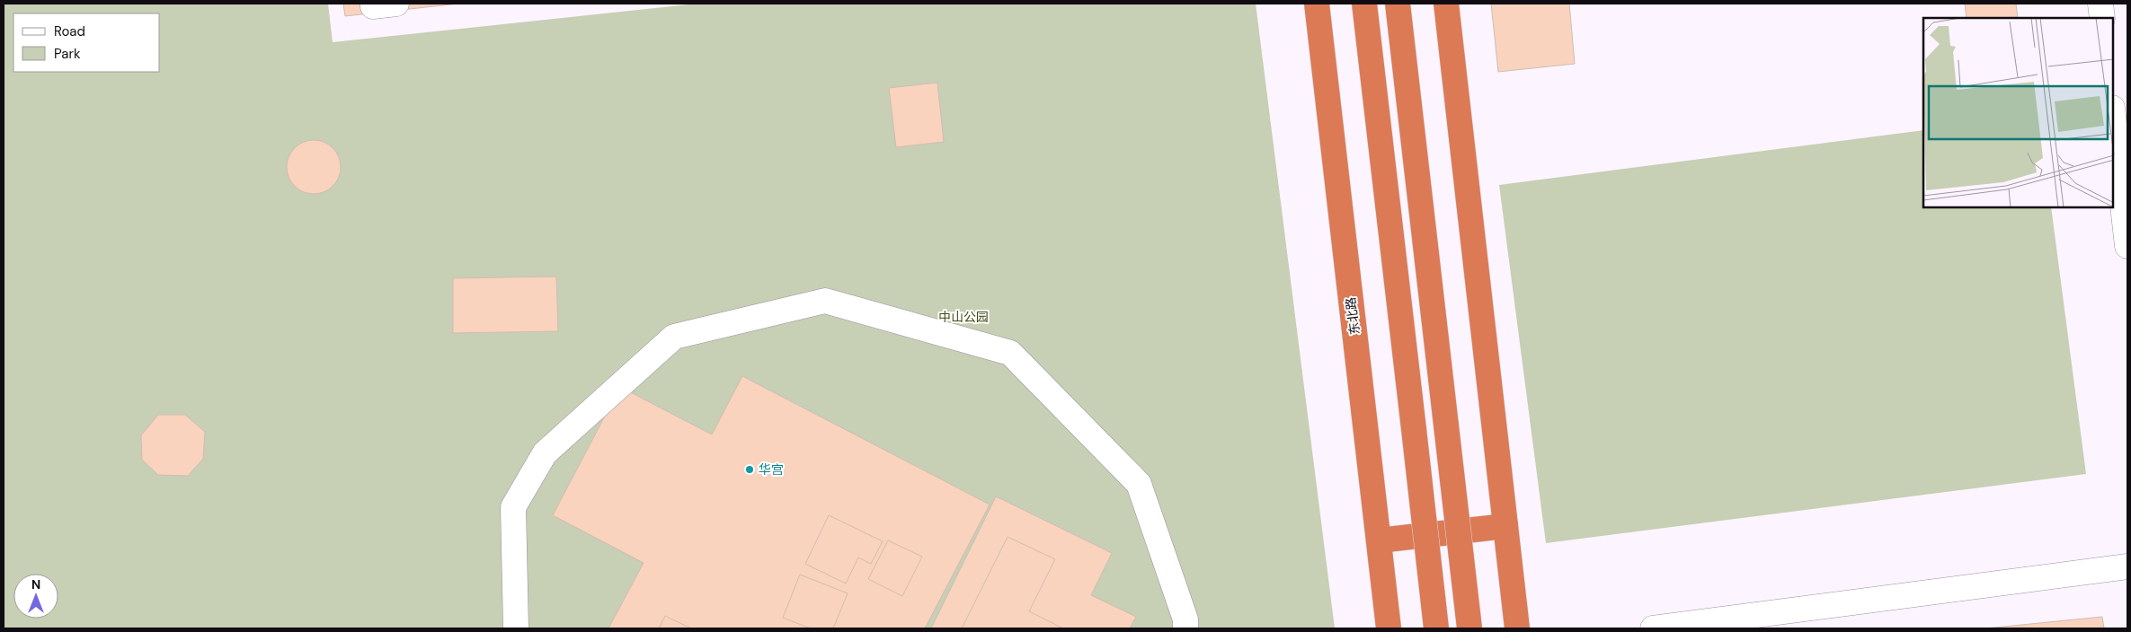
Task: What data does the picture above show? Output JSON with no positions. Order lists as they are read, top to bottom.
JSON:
{
  "streets": {
    "highway": ["东北路"]
  },
  "parks": ["中山公园"],
  "places": ["华宫"],
  "legend": ["Road", "Park"],
  "north": "top"
}
